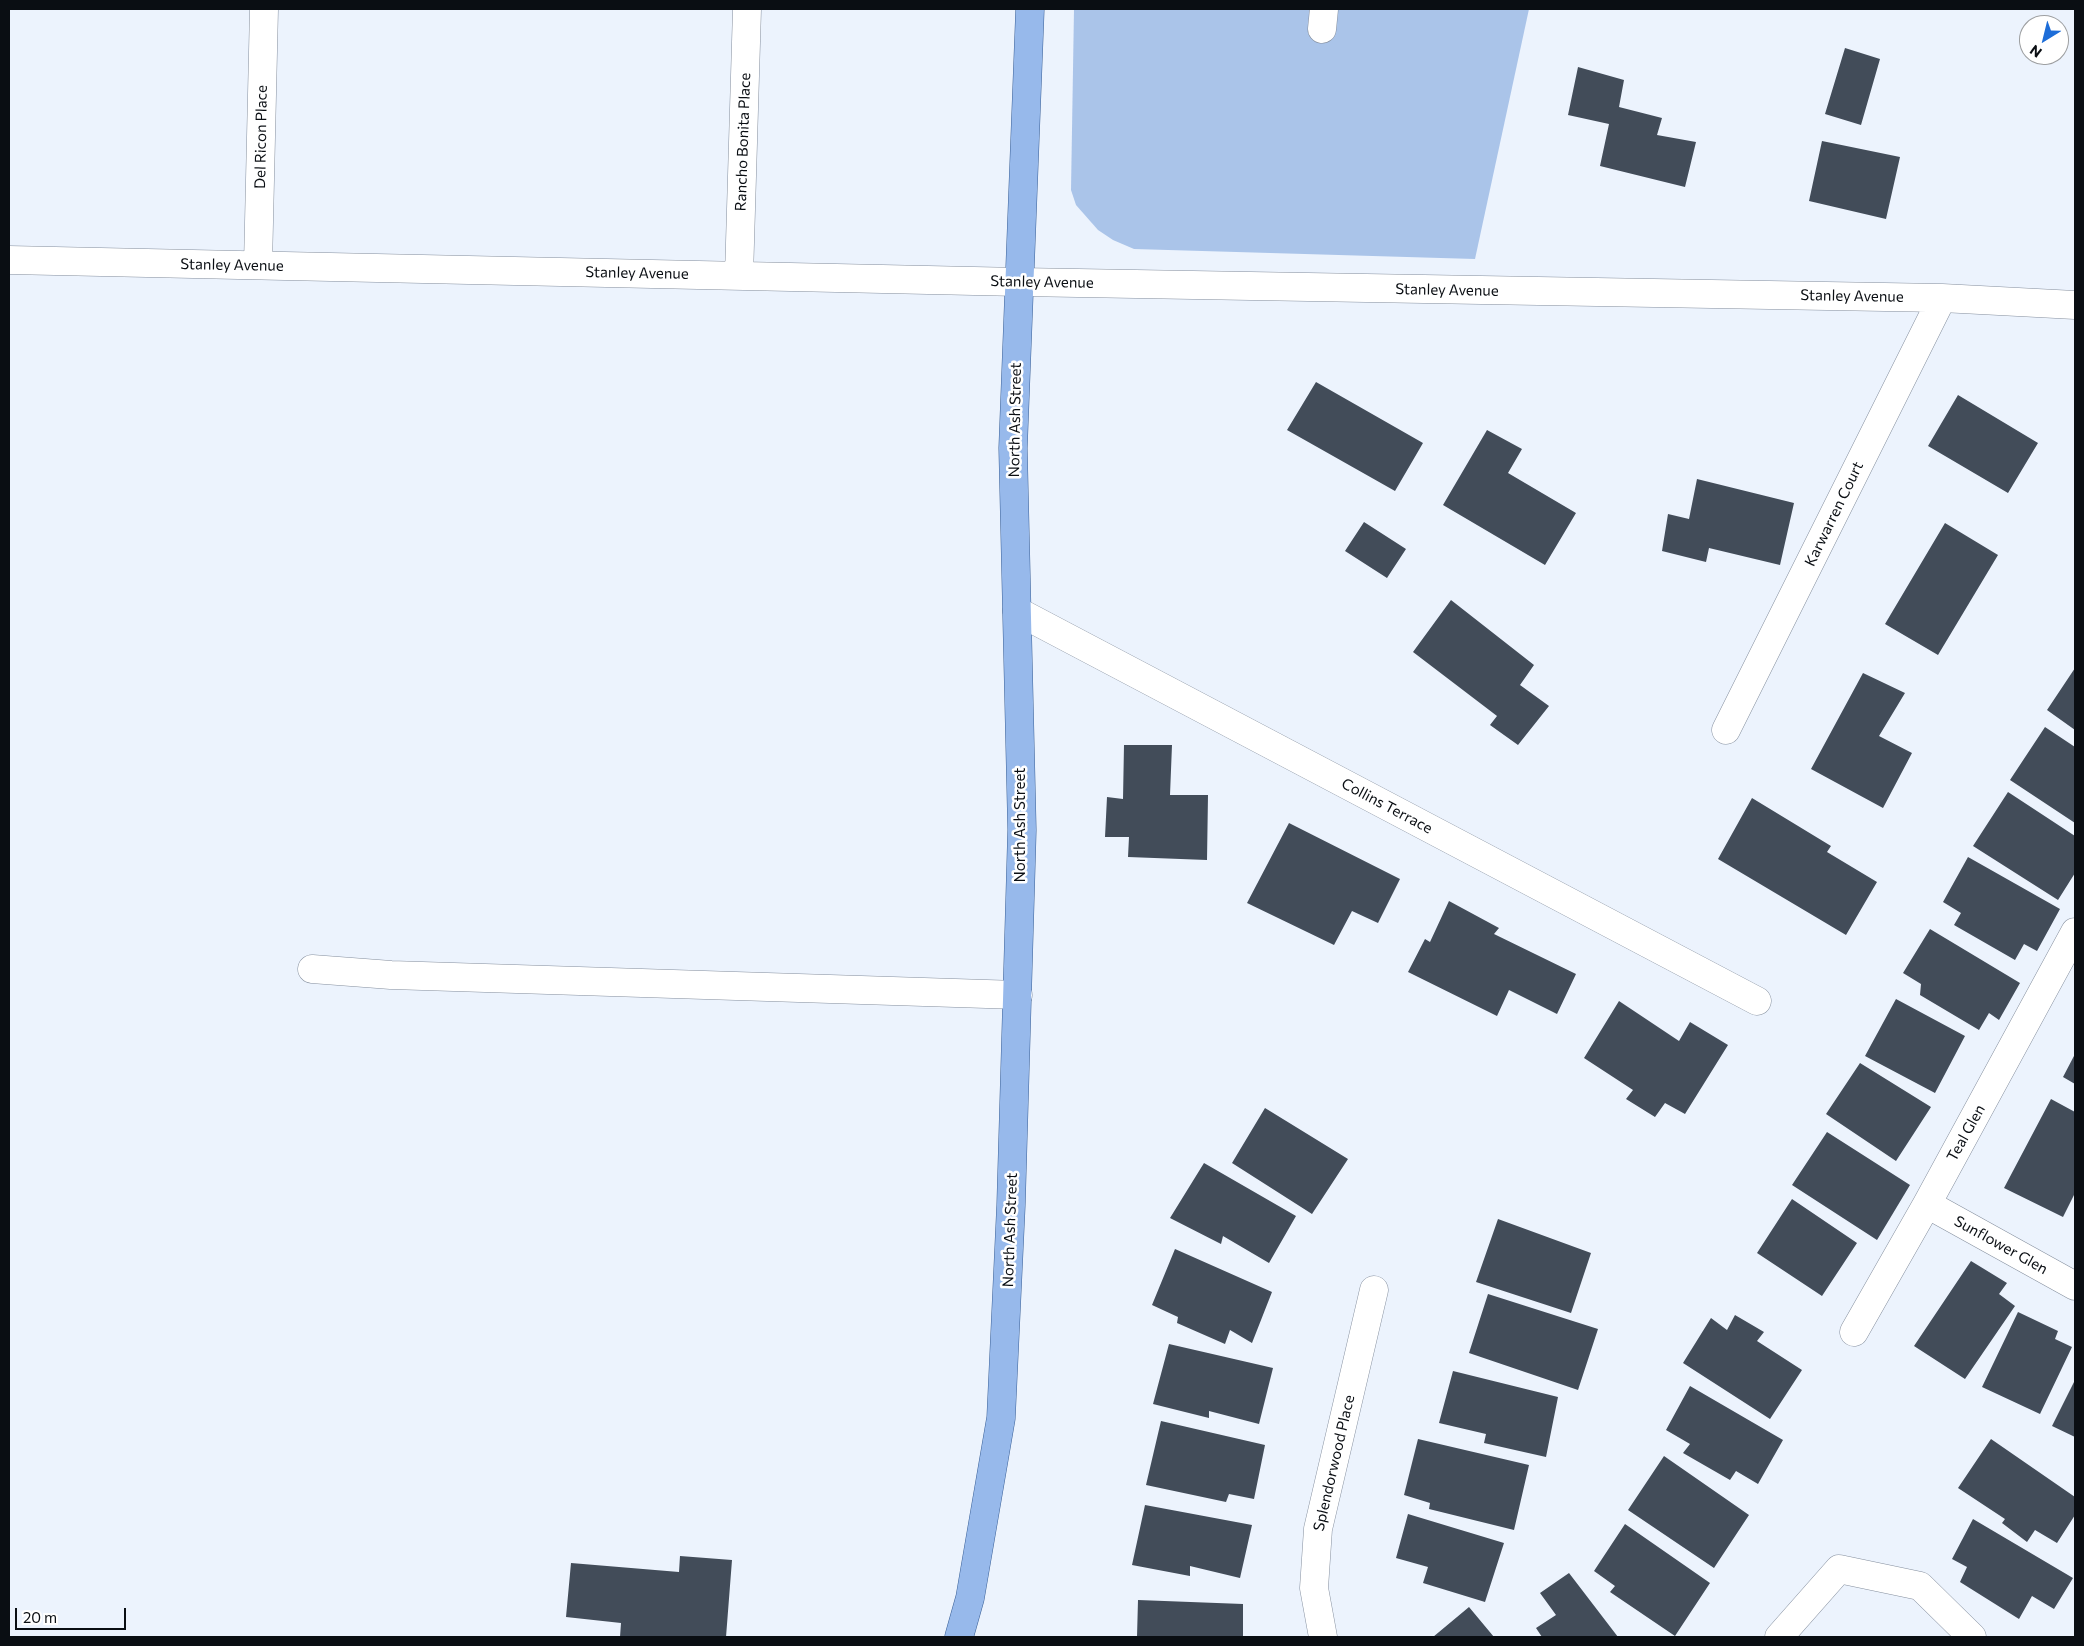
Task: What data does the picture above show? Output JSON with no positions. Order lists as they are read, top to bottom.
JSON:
{
  "streets": {
    "main road": ["North Ash Street"],
    "street": [
      "Del Ricon Place",
      "Rancho Bonita Place",
      "Stanley Avenue",
      "Karwarren Court",
      "Collins Terrace",
      "Teal Glen",
      "Sunflower Glen",
      "Splendorwood Place"
    ]
  },
  "crossings": [
    ["Del Ricon Place", "Stanley Avenue"],
    ["Rancho Bonita Place", "Stanley Avenue"],
    ["Stanley Avenue", "North Ash Street"],
    ["Stanley Avenue", "Karwarren Court"],
    ["North Ash Street", "Collins Terrace"],
    ["Teal Glen", "Sunflower Glen"]
  ],
  "scale_bar": "20 m",
  "north": "bottom left"
}
